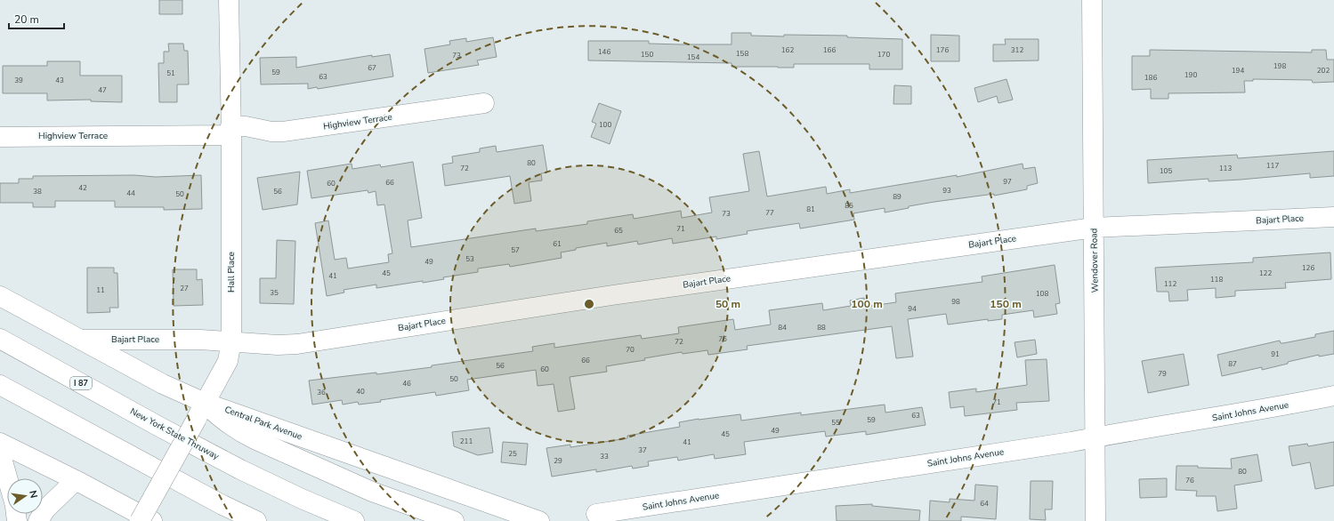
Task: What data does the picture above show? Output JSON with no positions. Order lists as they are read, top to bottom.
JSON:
{
  "streets": {
    "main road": [
      "Highview Terrace",
      "Bajart Place",
      "Wendover Road",
      "Hall Place",
      "I 87",
      "Saint Johns Avenue",
      "Central Park Avenue",
      "New York State Thruway"
    ]
  },
  "crossings": [
    ["Highview Terrace", "Hall Place"],
    ["Bajart Place", "Wendover Road"],
    ["Bajart Place", "Hall Place"],
    ["Bajart Place", "Central Park Avenue"],
    ["Wendover Road", "Saint Johns Avenue"],
    ["Hall Place", "Central Park Avenue"]
  ],
  "house_numbers": [
    "162",
    "166",
    "176",
    "312",
    "146",
    "158",
    "150",
    "170",
    "73",
    "154",
    "198",
    "67",
    "194",
    "202",
    "59",
    "51",
    "190",
    "63",
    "186",
    "39",
    "43",
    "47",
    "100",
    "80",
    "117",
    "72",
    "113",
    "105",
    "97",
    "66",
    "60",
    "42",
    "93",
    "38",
    "56",
    "44",
    "50",
    "89",
    "85",
    "81",
    "77",
    "73",
    "71",
    "65",
    "61",
    "57",
    "53",
    "49",
    "126",
    "45",
    "122",
    "41",
    "118",
    "112",
    "27",
    "11",
    "35",
    "108",
    "98",
    "94",
    "84",
    "88",
    "76",
    "72",
    "70",
    "91",
    "66",
    "87",
    "56",
    "60",
    "79",
    "50",
    "46",
    "40",
    "36",
    "71",
    "63",
    "59",
    "55",
    "49",
    "45",
    "211",
    "41",
    "37",
    "25",
    "33",
    "29",
    "80",
    "76",
    "64"
  ],
  "scale_bar": "20 m",
  "north": "right",
  "rings": ["50 m", "100 m", "150 m"]
}
